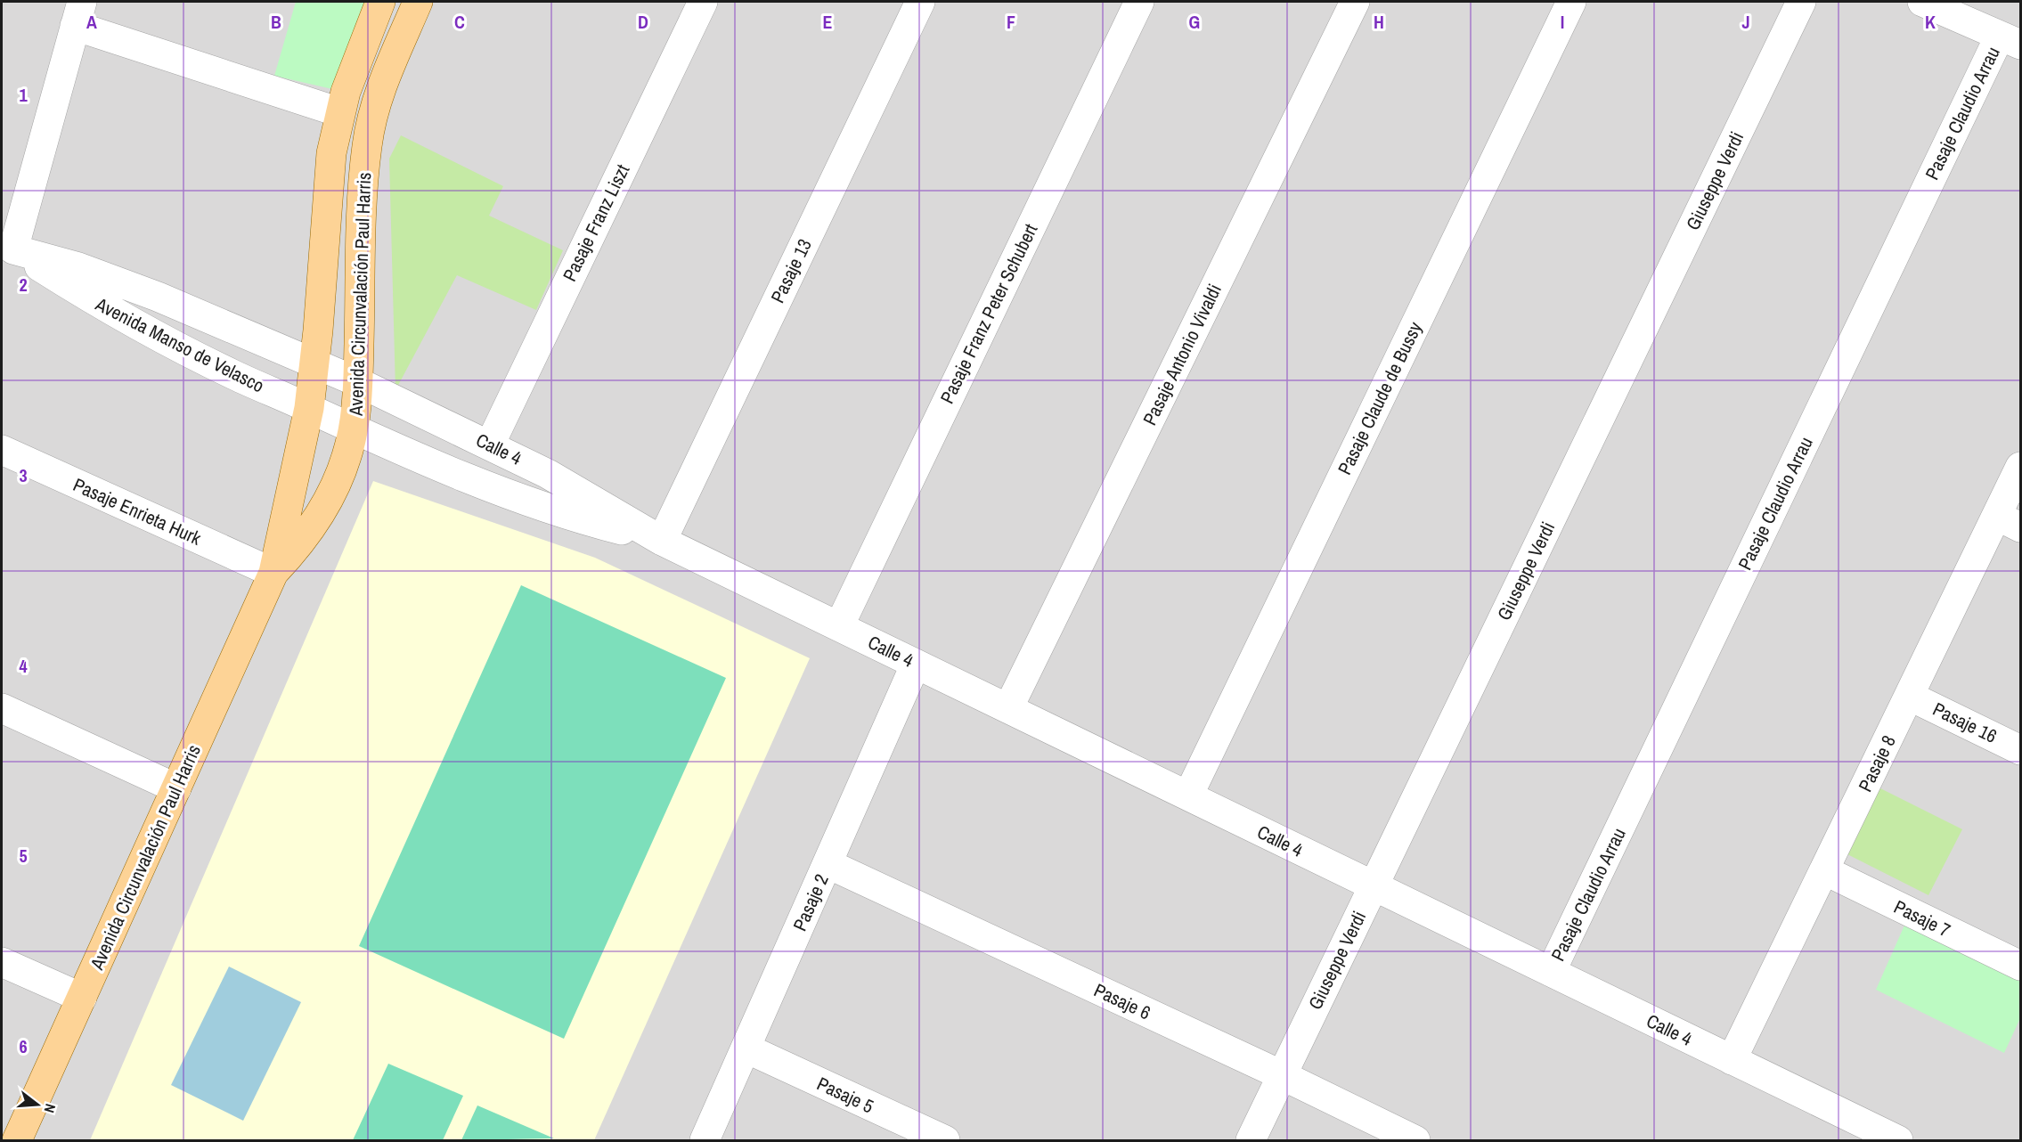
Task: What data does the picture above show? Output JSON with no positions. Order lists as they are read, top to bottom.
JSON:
{
  "streets": {
    "main road": ["Avenida Circunvalación Paul Harris"],
    "street": [
      "Pasaje Claudio Arrau",
      "Giuseppe Verdi",
      "Pasaje Franz Liszt",
      "Pasaje 13",
      "Pasaje Franz Peter Schubert",
      "Avenida Manso de Velasco",
      "Pasaje Antonio Vivaldi",
      "Pasaje Claude de Bussy",
      "Calle 4",
      "Pasaje Enrieta Hurk",
      "Pasaje 16",
      "Pasaje 8",
      "Pasaje 2",
      "Pasaje 7",
      "Pasaje 6",
      "Pasaje 5"
    ]
  },
  "crossings": [
    ["Pasaje Claudio Arrau", "Calle 4"],
    ["Giuseppe Verdi", "Calle 4"],
    ["Giuseppe Verdi", "Pasaje 6"],
    ["Pasaje Franz Liszt", "Calle 4"],
    ["Pasaje 13", "Calle 4"],
    ["Avenida Circunvalación Paul Harris", "Avenida Manso de Velasco"],
    ["Avenida Circunvalación Paul Harris", "Calle 4"],
    ["Avenida Circunvalación Paul Harris", "Pasaje Enrieta Hurk"],
    ["Pasaje Franz Peter Schubert", "Calle 4"],
    ["Avenida Manso de Velasco", "Calle 4"],
    ["Pasaje Antonio Vivaldi", "Calle 4"],
    ["Pasaje Claude de Bussy", "Calle 4"],
    ["Calle 4", "Pasaje 8"],
    ["Calle 4", "Pasaje 2"],
    ["Pasaje 16", "Pasaje 8"],
    ["Pasaje 8", "Pasaje 7"],
    ["Pasaje 2", "Pasaje 6"],
    ["Pasaje 2", "Pasaje 5"]
  ],
  "north": "right",
  "grid": {
    "columns": [
      "A",
      "B",
      "C",
      "D",
      "E",
      "F",
      "G",
      "H",
      "I",
      "J",
      "K"
    ],
    "rows": [
      "1",
      "2",
      "3",
      "4",
      "5",
      "6"
    ]
  }
}
